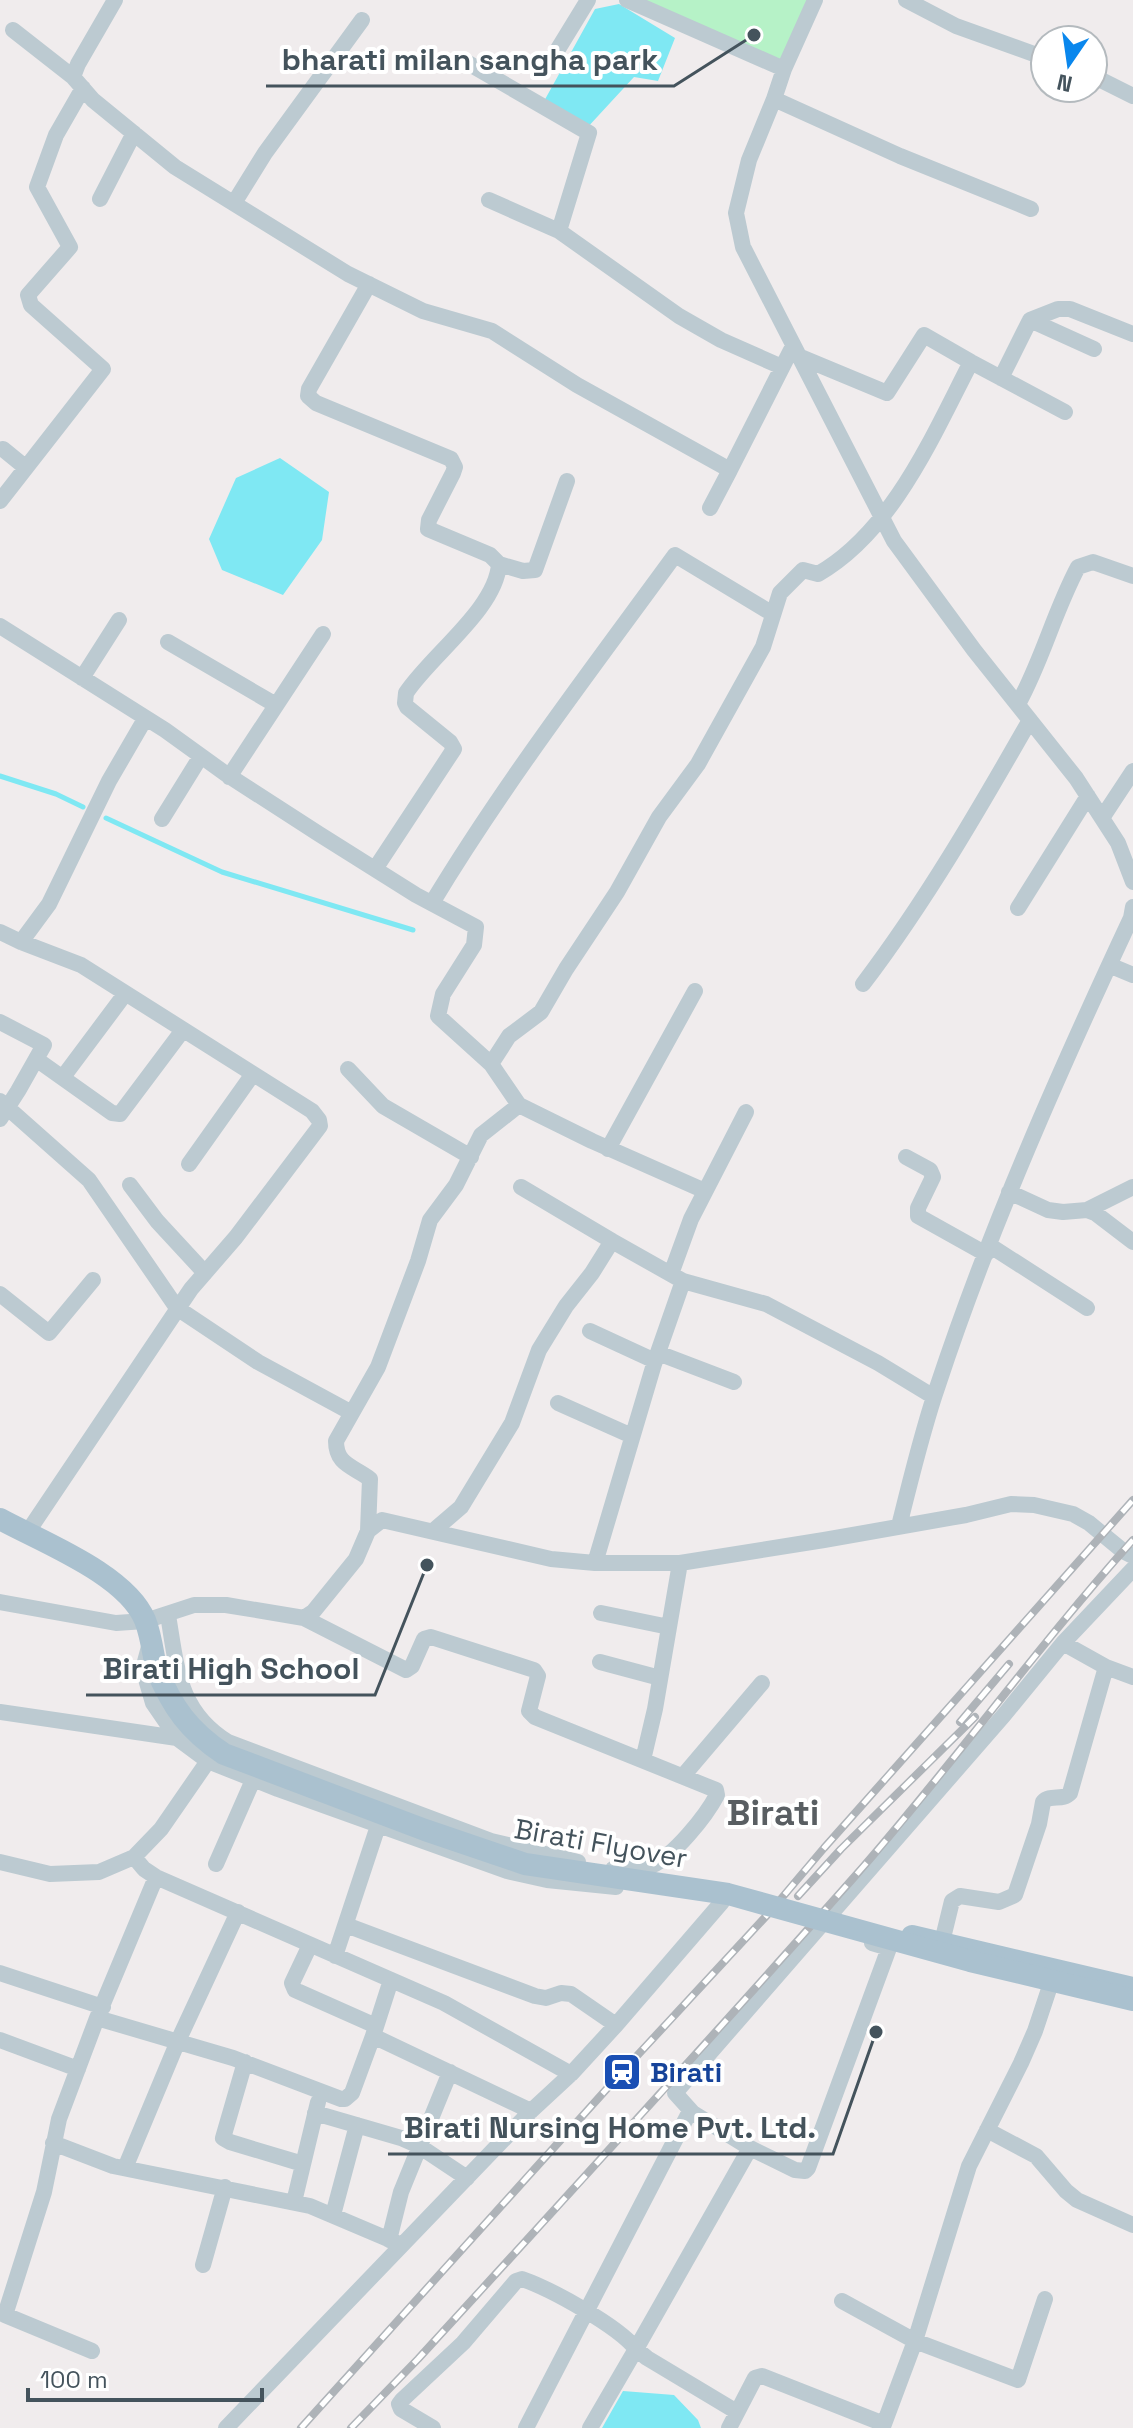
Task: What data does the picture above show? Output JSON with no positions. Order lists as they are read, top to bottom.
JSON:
{
  "streets": {
    "main road": ["Birati Flyover"]
  },
  "districts": ["Birati"],
  "places": {
    "other": ["bharati milan sangha park", "Birati High School", "Birati Nursing Home Pvt. Ltd."],
    "station": ["Birati"]
  },
  "scale_bar": "100 m",
  "north": "bottom"
}
